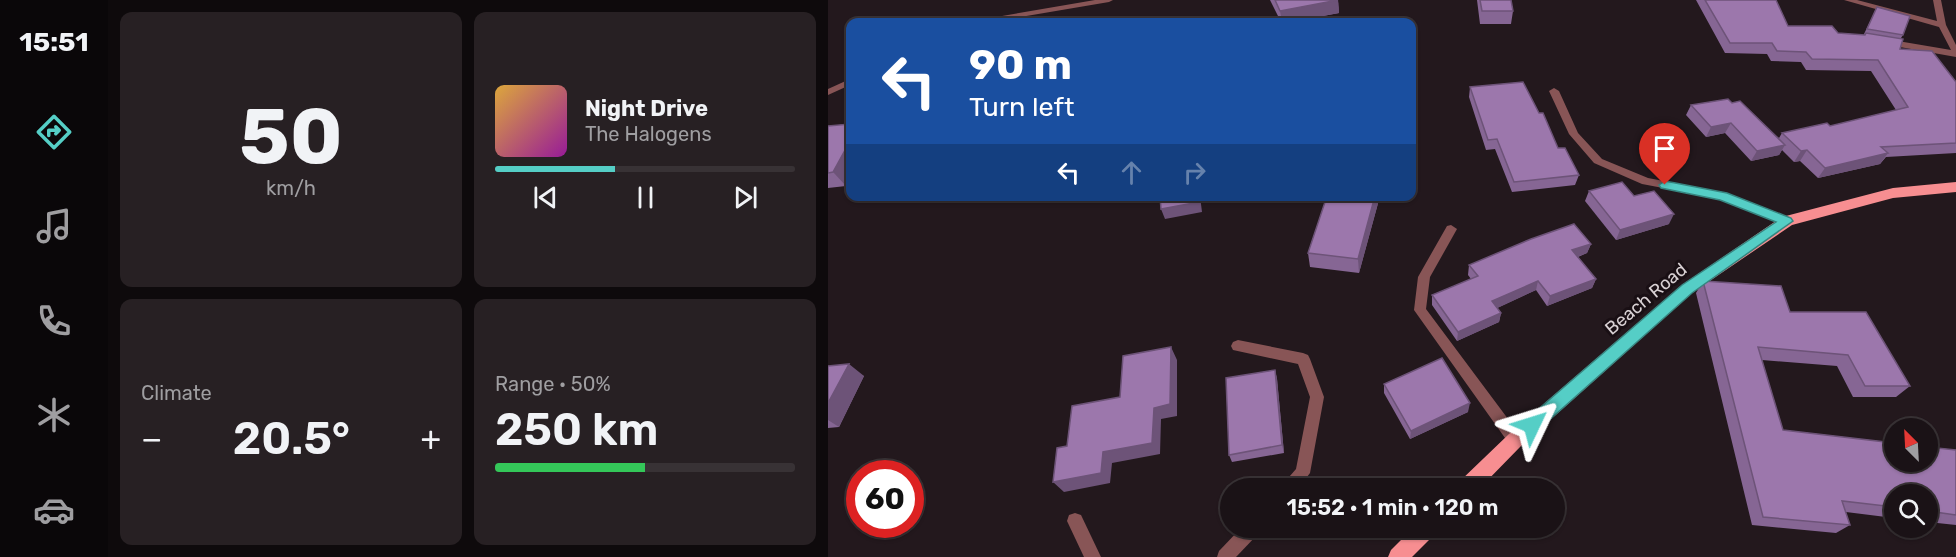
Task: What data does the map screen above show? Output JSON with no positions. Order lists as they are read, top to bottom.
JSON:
{
  "streets": {
    "main road": ["Beach Road"]
  },
  "north": "top left",
  "page": {
    "tabs": "15:51",
    "tile": [
      ["50", "km/h"],
      "Climate",
      ["Range · 50%", "250 km"]
    ],
    "turn": ["90 m", "Turn left"],
    "song": ["Night Drive", "The Halogens"],
    "heat": ["−", "20.5°", "+"],
    "limit": "60",
    "trip": "15:52 · 1 min · 120 m"
  }
}
